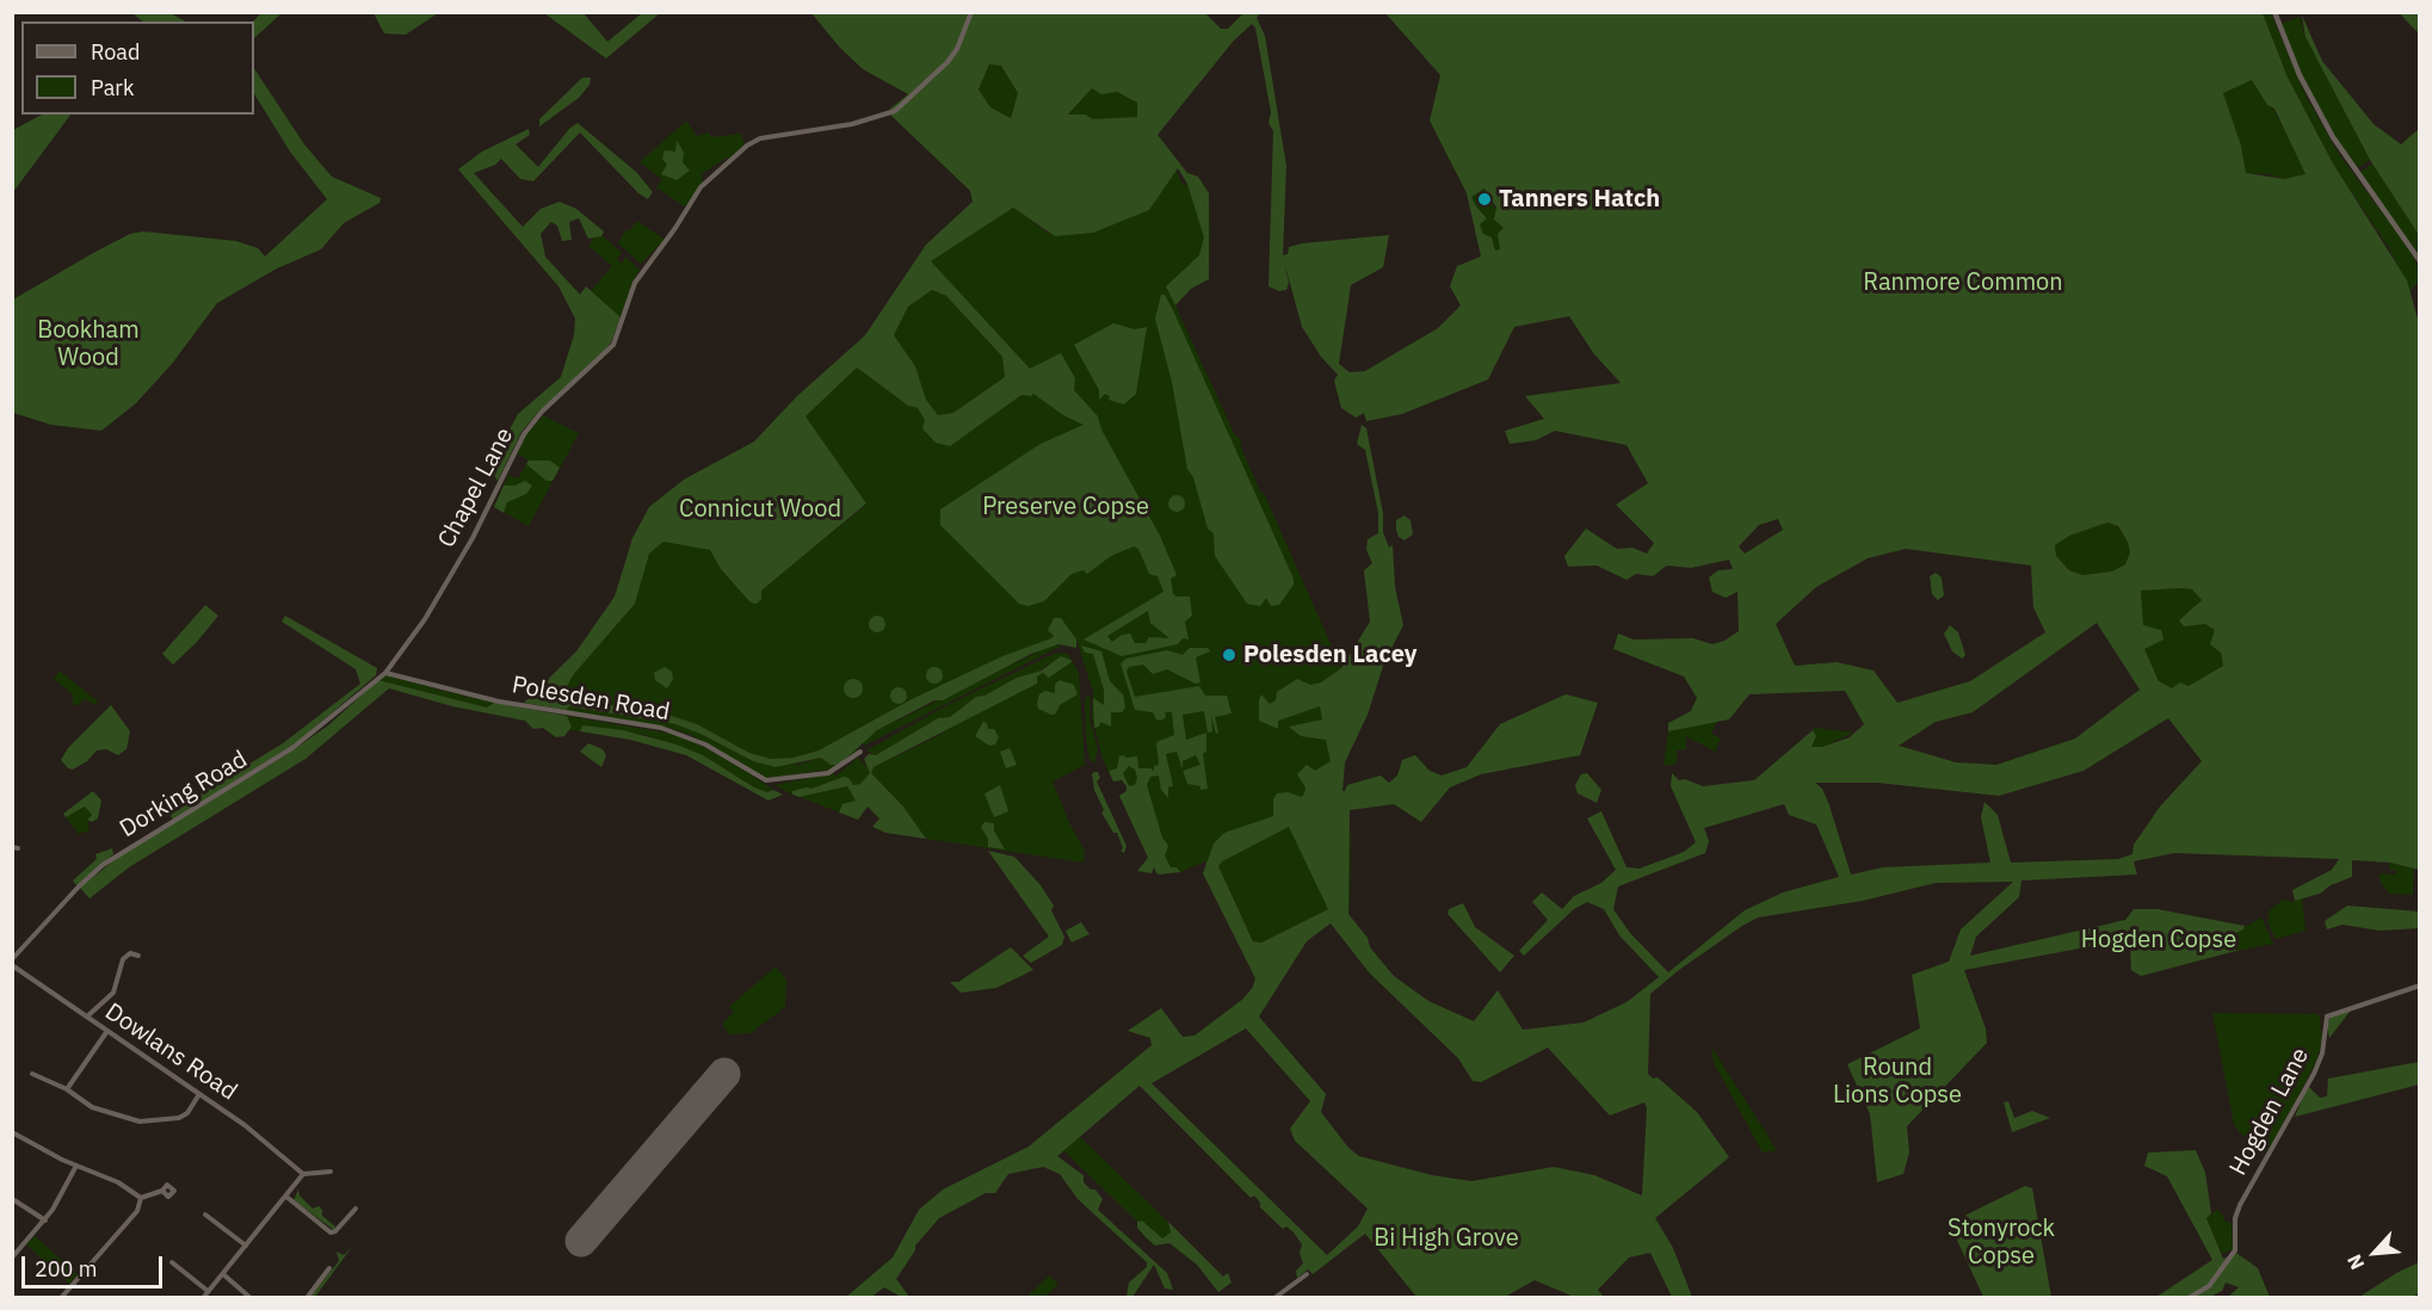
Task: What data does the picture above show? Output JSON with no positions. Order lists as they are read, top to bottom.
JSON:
{
  "streets": {
    "street": [
      "Chapel Lane",
      "Polesden Road",
      "Dorking Road",
      "Dowlans Road",
      "Hogden Lane"
    ]
  },
  "crossings": [
    ["Chapel Lane", "Polesden Road"],
    ["Chapel Lane", "Dorking Road"],
    ["Polesden Road", "Dorking Road"]
  ],
  "parks": [
    "Ranmore Common",
    "Bookham Wood",
    "Preserve Copse",
    "Connicut Wood",
    "Hogden Copse",
    "Round Lions Copse",
    "Stonyrock Copse",
    "Bi High Grove"
  ],
  "places": ["Tanners Hatch", "Polesden Lacey"],
  "legend": ["Road", "Park"],
  "scale_bar": "200 m",
  "north": "bottom left"
}
